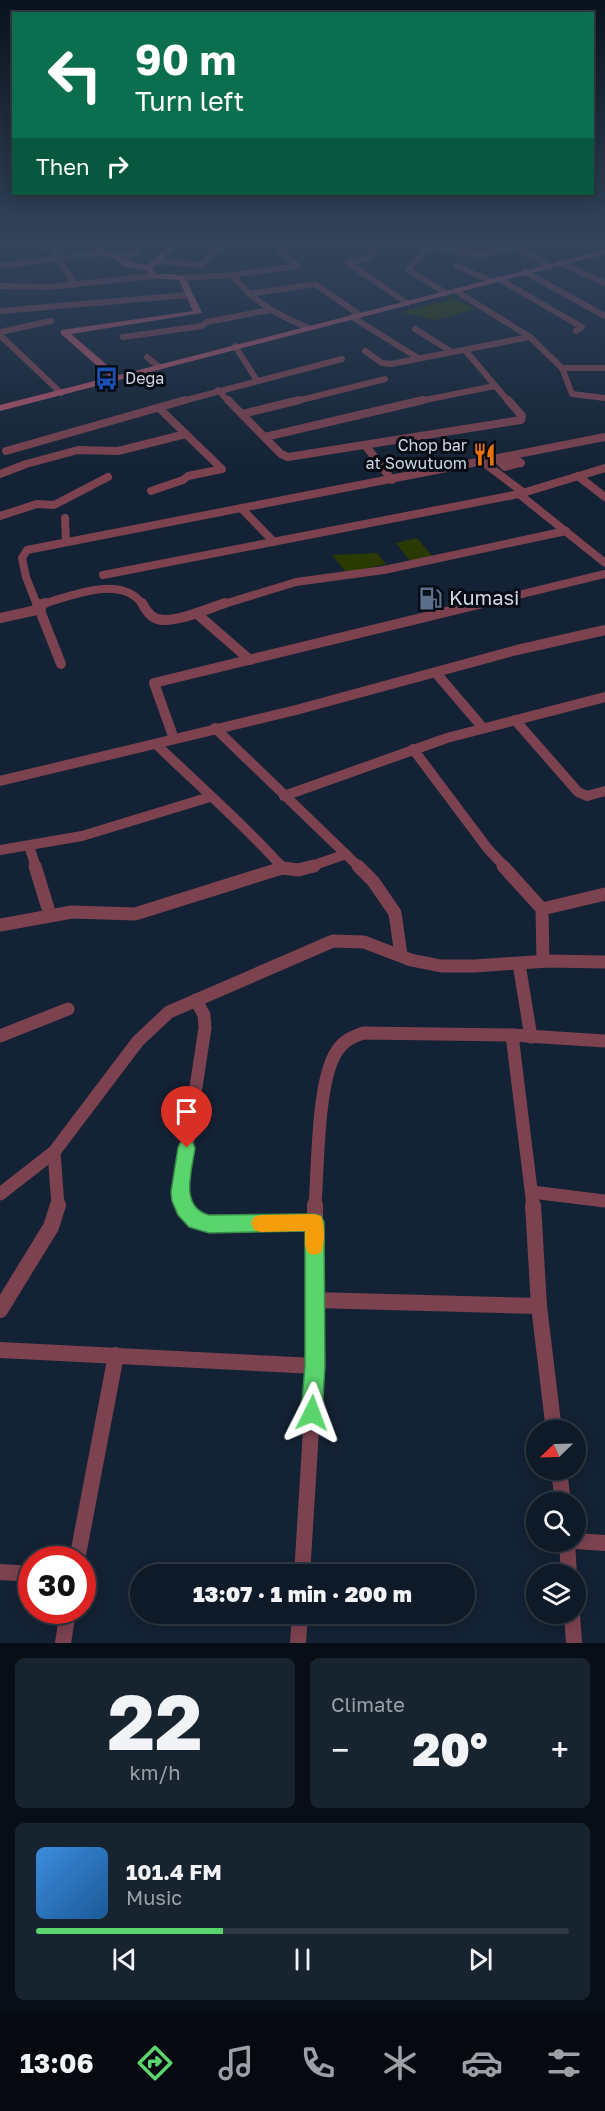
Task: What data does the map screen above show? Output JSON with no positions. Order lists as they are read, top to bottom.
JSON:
{
  "places": {
    "bus stop": ["Dega"],
    "restaurant": ["Chop bar at Sowutuom"],
    "fuel station": ["Kumasi"]
  },
  "north": "bottom left",
  "page": {
    "turn": ["90 m", "Turn left"],
    "then": "Then",
    "limit": "30",
    "trip": "13:07 · 1 min · 200 m",
    "tile": [
      ["22", "km/h"],
      "Climate"
    ],
    "heat": ["−", "20°", "+"],
    "song": ["101.4 FM", "Music"],
    "tabs": "13:06"
  }
}
